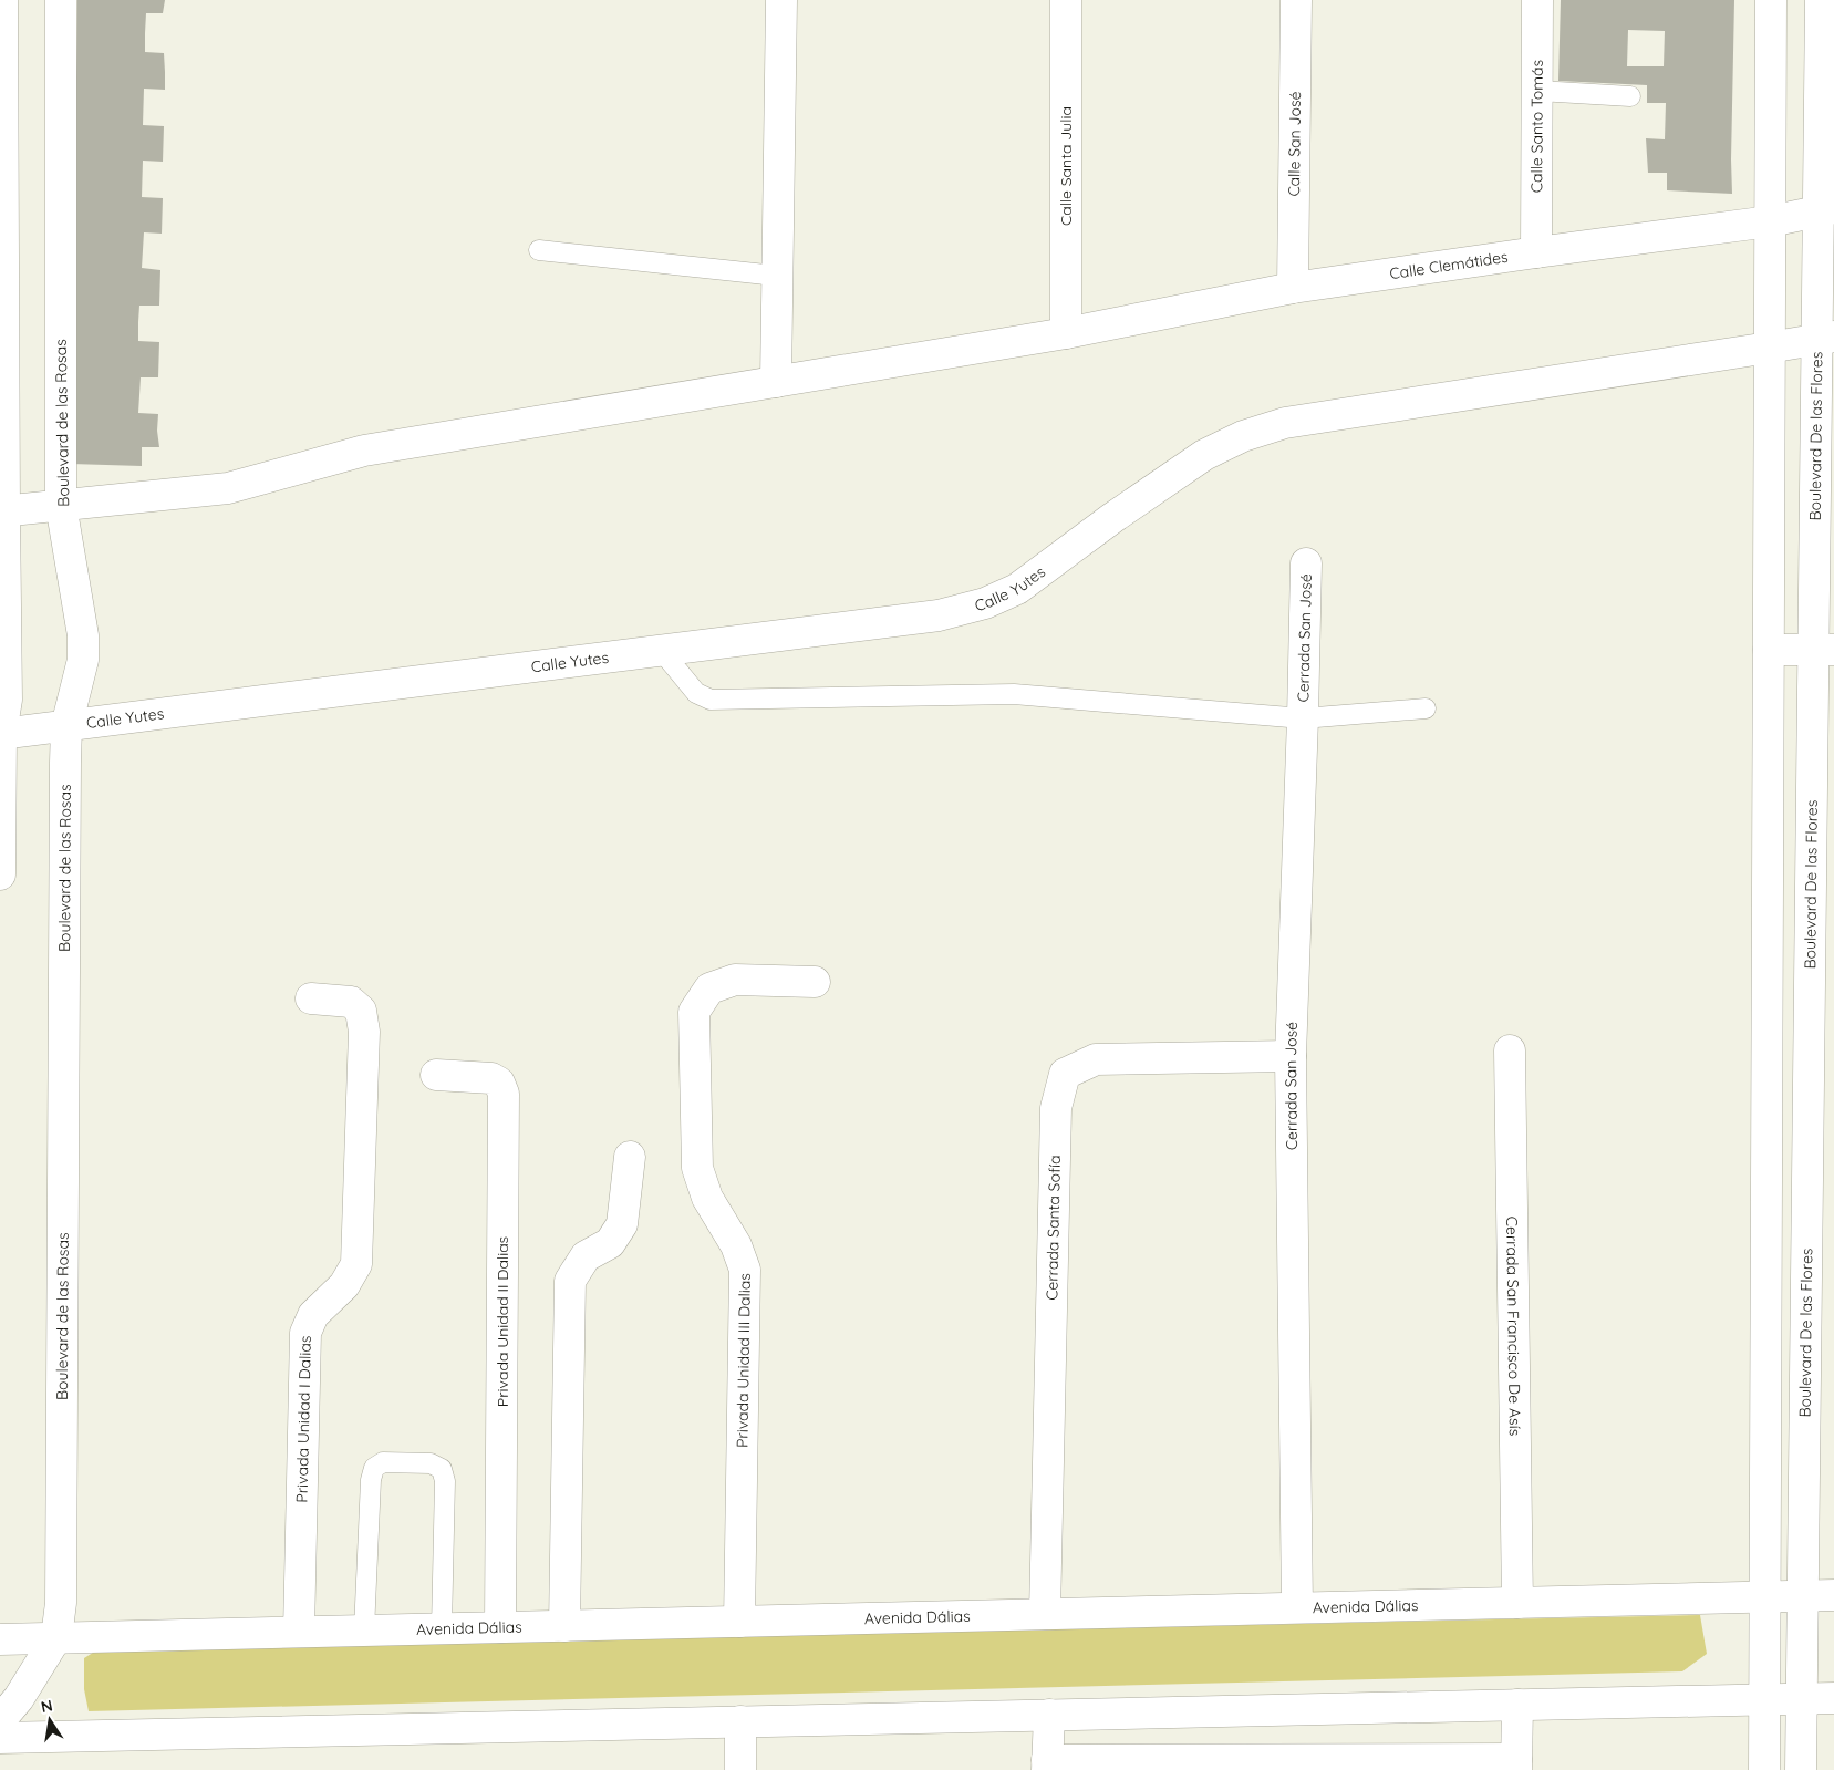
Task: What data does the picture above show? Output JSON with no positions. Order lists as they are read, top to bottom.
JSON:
{
  "streets": {
    "street": [
      "Calle Santo Tomás",
      "Calle San José",
      "Calle Santa Julia",
      "Calle Clemátides",
      "Boulevard de las Rosas",
      "Boulevard De las Flores",
      "Calle Yutes",
      "Cerrada San José",
      "Cerrada Santa Sofía",
      "Privada Unidad II Dalias",
      "Cerrada San Francisco De Asís",
      "Privada Unidad III Dalias",
      "Privada Unidad I Dalias",
      "Avenida Dálias"
    ]
  },
  "crossings": [
    ["Calle Santo Tomás", "Calle Clemátides"],
    ["Calle San José", "Calle Clemátides"],
    ["Calle Santa Julia", "Calle Clemátides"],
    ["Calle Clemátides", "Boulevard De las Flores"],
    ["Boulevard de las Rosas", "Calle Yutes"],
    ["Boulevard de las Rosas", "Avenida Dálias"],
    ["Boulevard De las Flores", "Avenida Dálias"],
    ["Cerrada San José", "Cerrada Santa Sofía"],
    ["Cerrada San José", "Avenida Dálias"],
    ["Cerrada Santa Sofía", "Avenida Dálias"],
    ["Privada Unidad II Dalias", "Avenida Dálias"],
    ["Cerrada San Francisco De Asís", "Avenida Dálias"],
    ["Privada Unidad III Dalias", "Avenida Dálias"],
    ["Privada Unidad I Dalias", "Avenida Dálias"]
  ],
  "north": "top"
}
